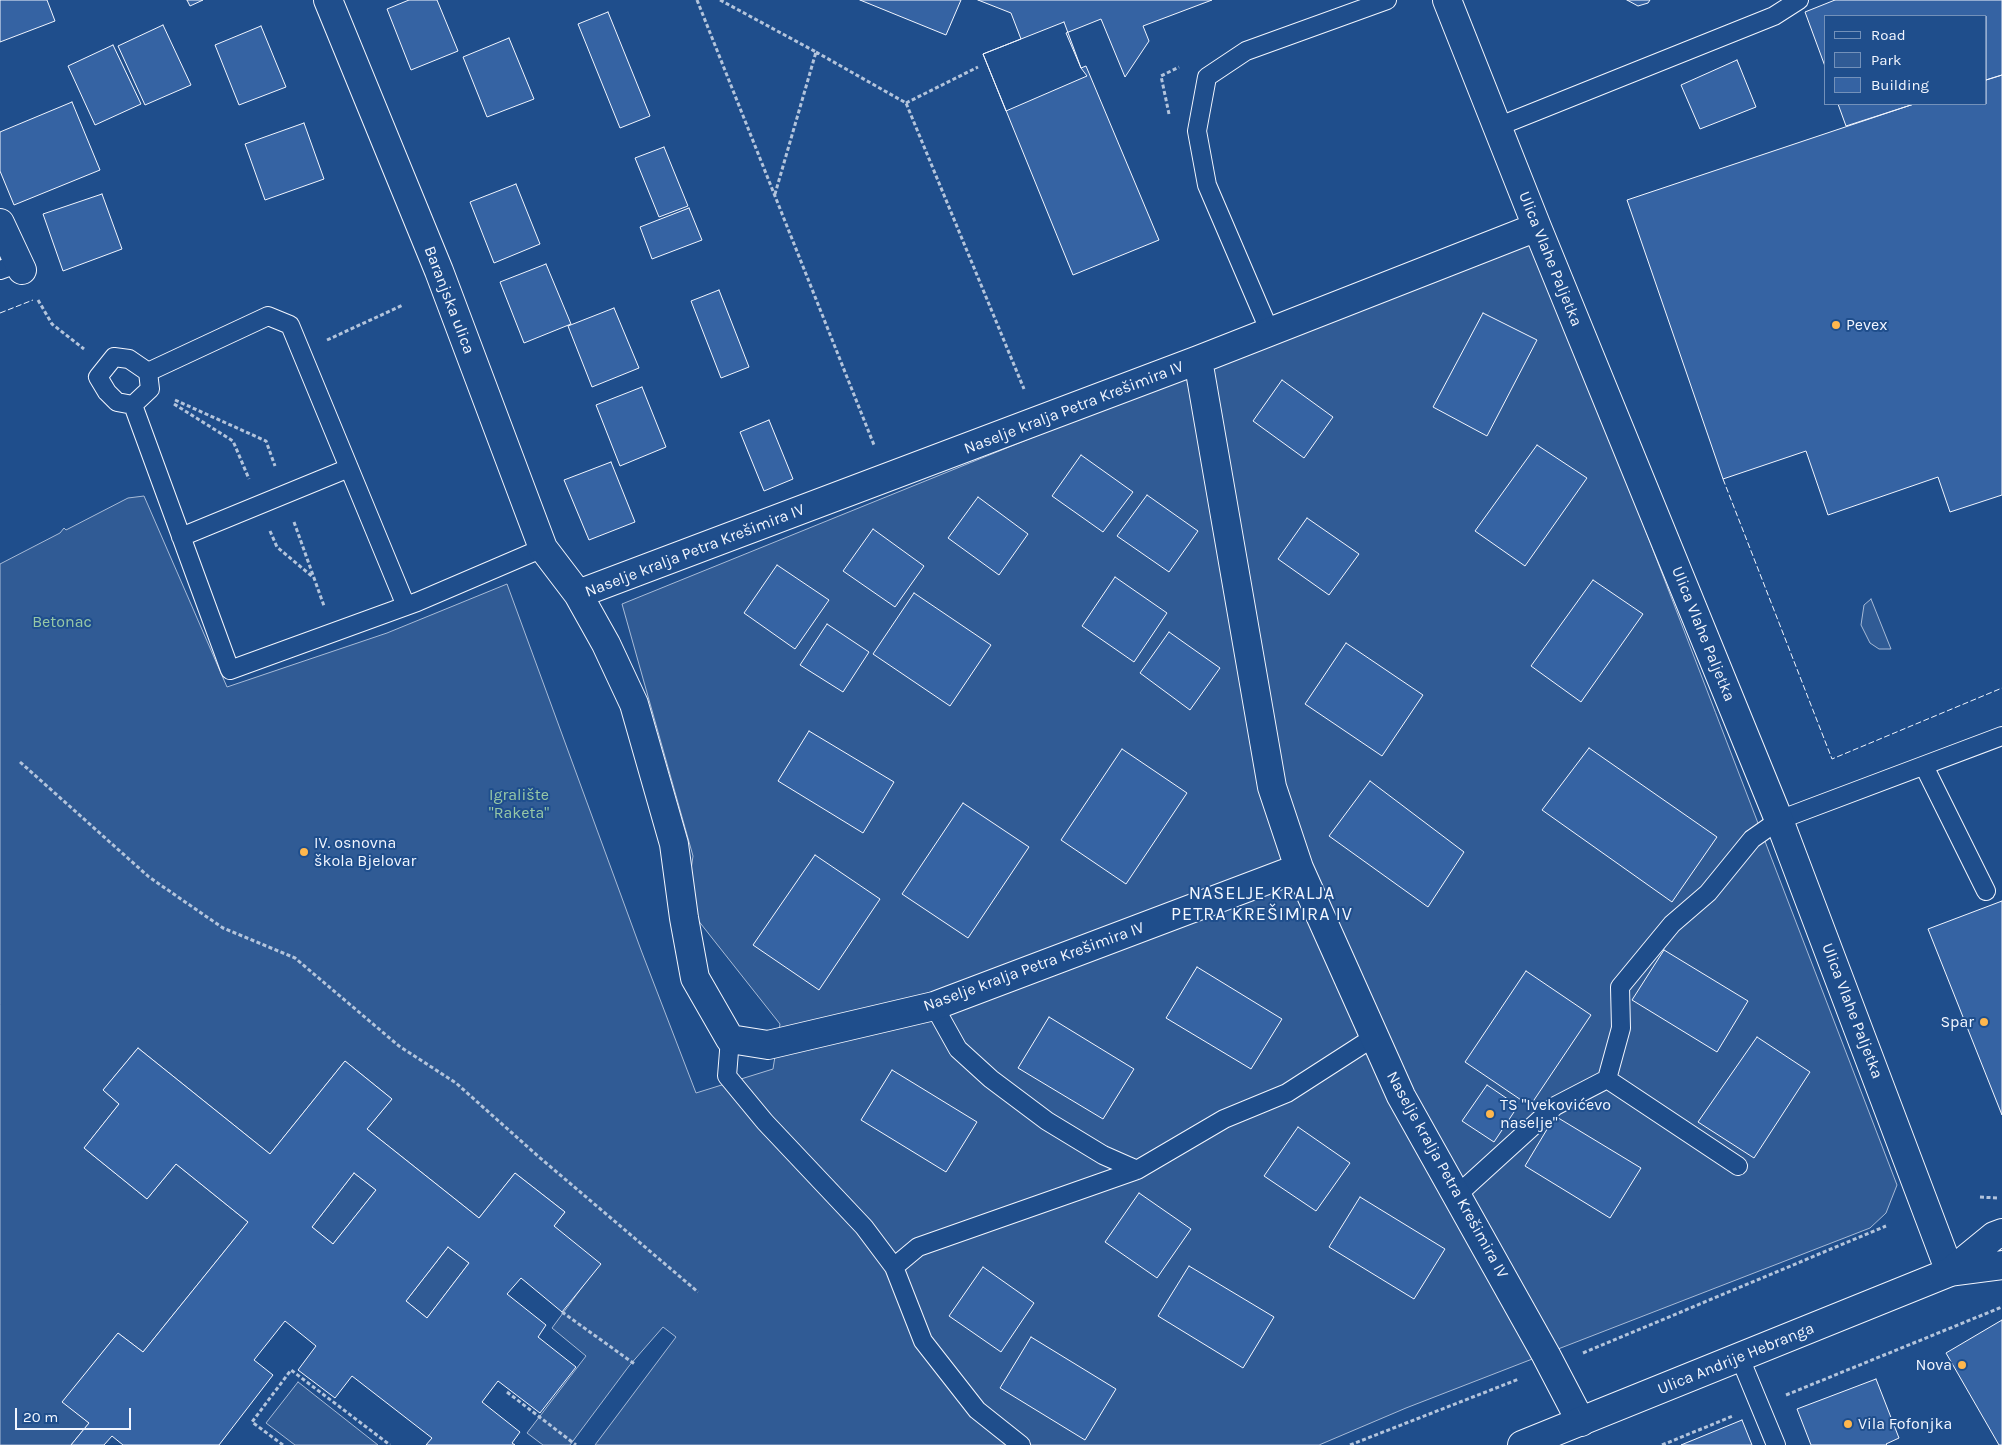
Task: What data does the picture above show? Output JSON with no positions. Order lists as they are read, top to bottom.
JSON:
{
  "streets": {
    "street": [
      "Ulica Vlahe Paljetka",
      "Baranjska ulica",
      "Naselje kralja Petra Krešimira IV",
      "Ulica Andrije Hebranga"
    ]
  },
  "crossings": [
    ["Ulica Vlahe Paljetka", "Naselje kralja Petra Krešimira IV"],
    ["Ulica Vlahe Paljetka", "Ulica Andrije Hebranga"],
    ["Baranjska ulica", "Naselje kralja Petra Krešimira IV"],
    ["Naselje kralja Petra Krešimira IV", "Ulica Andrije Hebranga"]
  ],
  "districts": ["NASELJE KRALJA PETRA KREŠIMIRA IV"],
  "parks": ["Betonac", "Igralište \"Raketa\""],
  "places": [
    "Pevex",
    "IV. osnovna škola Bjelovar",
    "Spar",
    "TS \"Ivekovićevo naselje\"",
    "Nova",
    "Vila Fofonjka"
  ],
  "legend": ["Road", "Park", "Building"],
  "scale_bar": "20 m"
}
